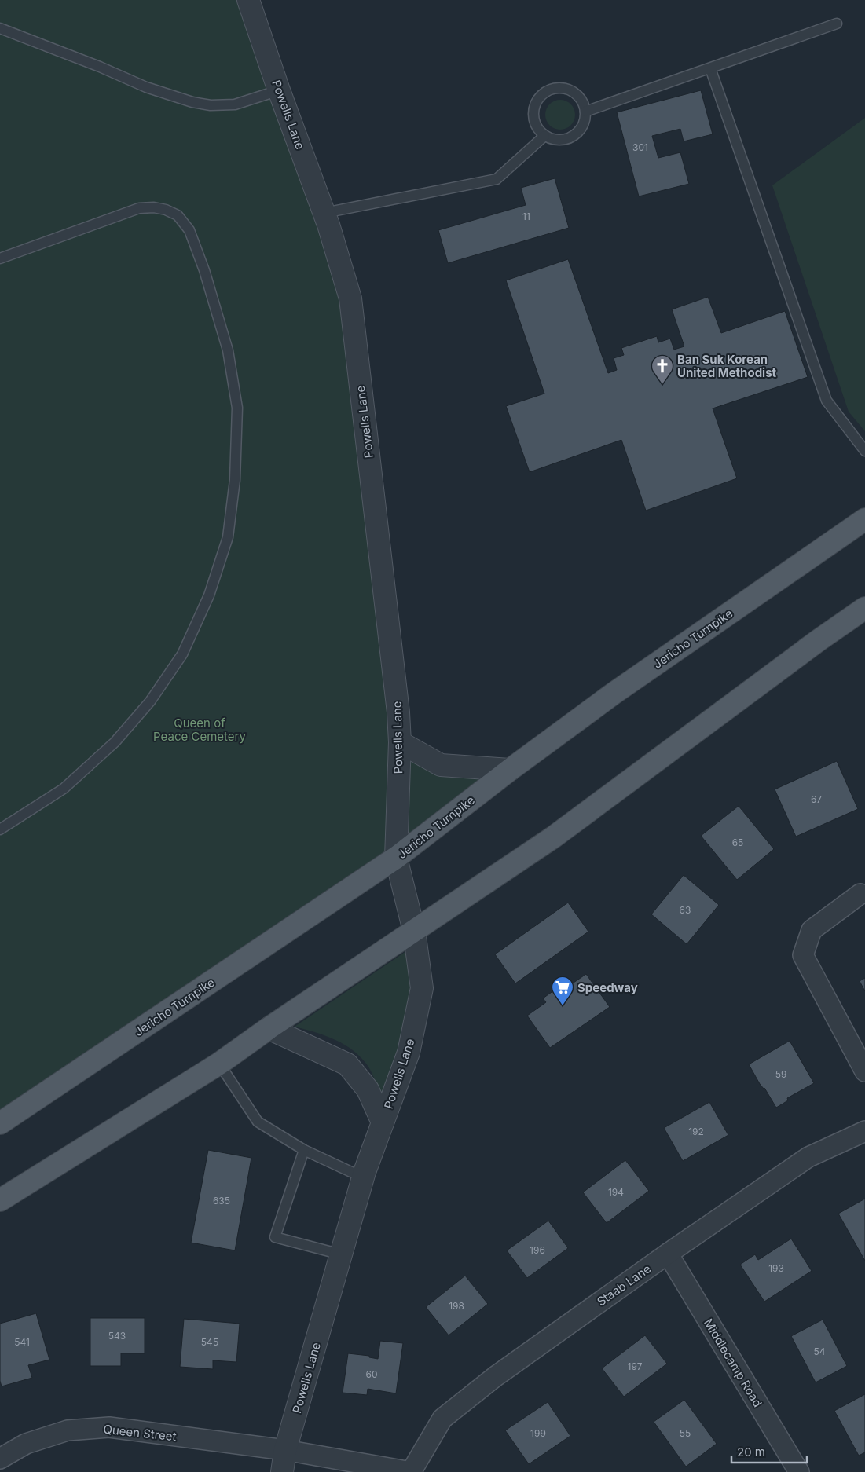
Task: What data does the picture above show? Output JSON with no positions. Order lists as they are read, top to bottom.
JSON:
{
  "streets": {
    "main road": ["Jericho Turnpike"],
    "street": [
      "Powells Lane",
      "Staab Lane",
      "Middlecamp Road",
      "Queen Street"
    ]
  },
  "crossings": [
    ["Powells Lane", "Jericho Turnpike"],
    ["Powells Lane", "Queen Street"],
    ["Staab Lane", "Middlecamp Road"],
    ["Staab Lane", "Queen Street"]
  ],
  "parks": ["Queen of Peace Cemetery"],
  "places": {
    "church": ["Ban Suk Korean United Methodist"],
    "supermarket": ["Speedway"]
  },
  "house_numbers": [
    "301",
    "11",
    "67",
    "65",
    "63",
    "59",
    "192",
    "194",
    "635",
    "196",
    "193",
    "198",
    "543",
    "541",
    "545",
    "54",
    "197",
    "60",
    "199",
    "55"
  ],
  "scale_bar": "20 m"
}
